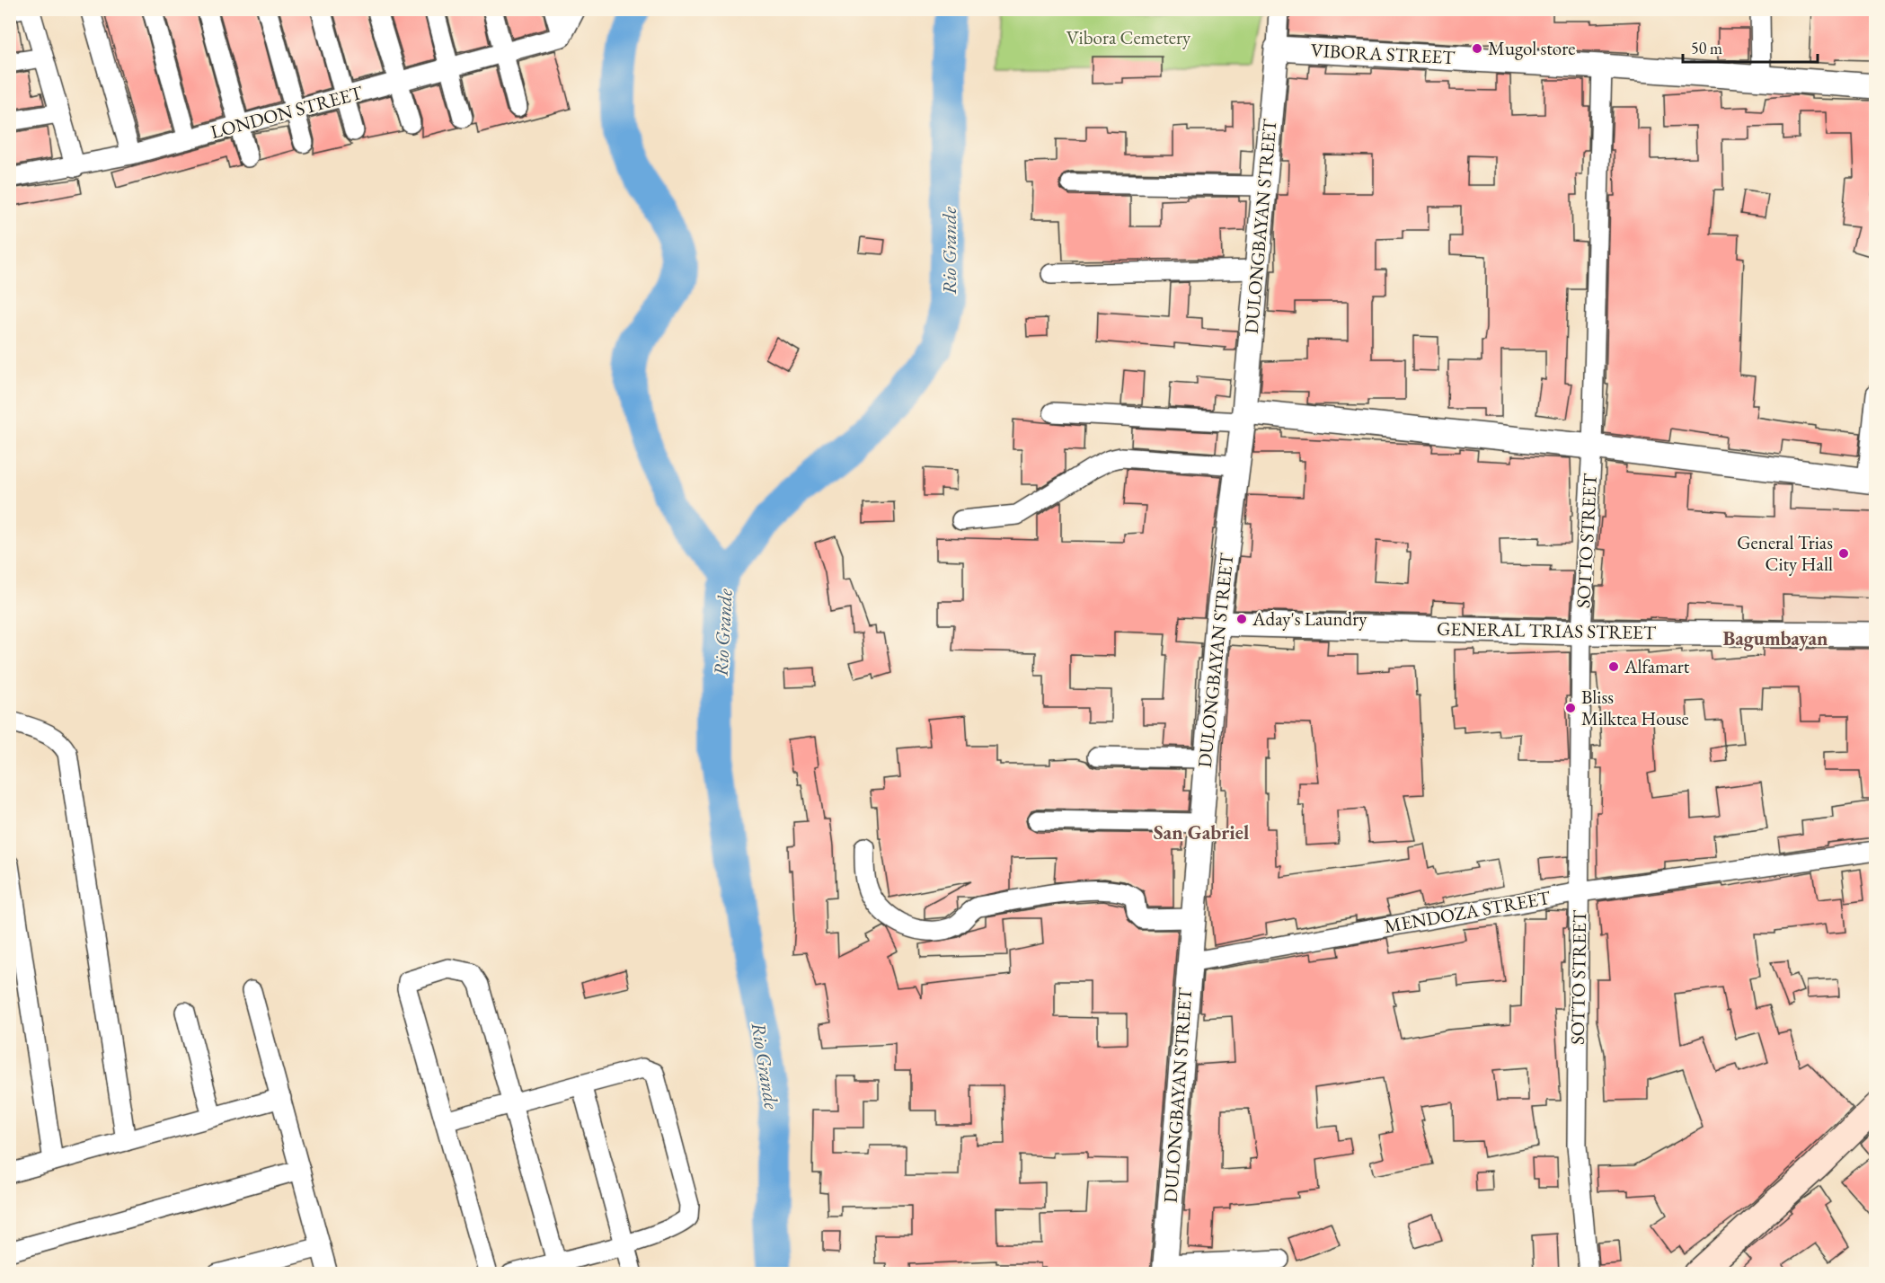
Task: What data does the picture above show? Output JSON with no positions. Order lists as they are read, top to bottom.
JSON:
{
  "streets": {
    "street": [
      "VIBORA STREET",
      "LONDON STREET",
      "DULONGBAYAN STREET",
      "SOTTO STREET",
      "GENERAL TRIAS STREET",
      "MENDOZA STREET"
    ]
  },
  "crossings": [
    ["VIBORA STREET", "DULONGBAYAN STREET"],
    ["VIBORA STREET", "SOTTO STREET"],
    ["DULONGBAYAN STREET", "GENERAL TRIAS STREET"],
    ["DULONGBAYAN STREET", "MENDOZA STREET"],
    ["SOTTO STREET", "GENERAL TRIAS STREET"],
    ["SOTTO STREET", "MENDOZA STREET"]
  ],
  "districts": ["Bagumbayan", "San Gabriel"],
  "water": ["Rio Grande"],
  "parks": ["Vibora Cemetery"],
  "places": [
    "Mugol store",
    "General Trias City Hall",
    "Aday's Laundry",
    "Alfamart",
    "Bliss Milktea House"
  ],
  "scale_bar": "50 m"
}
